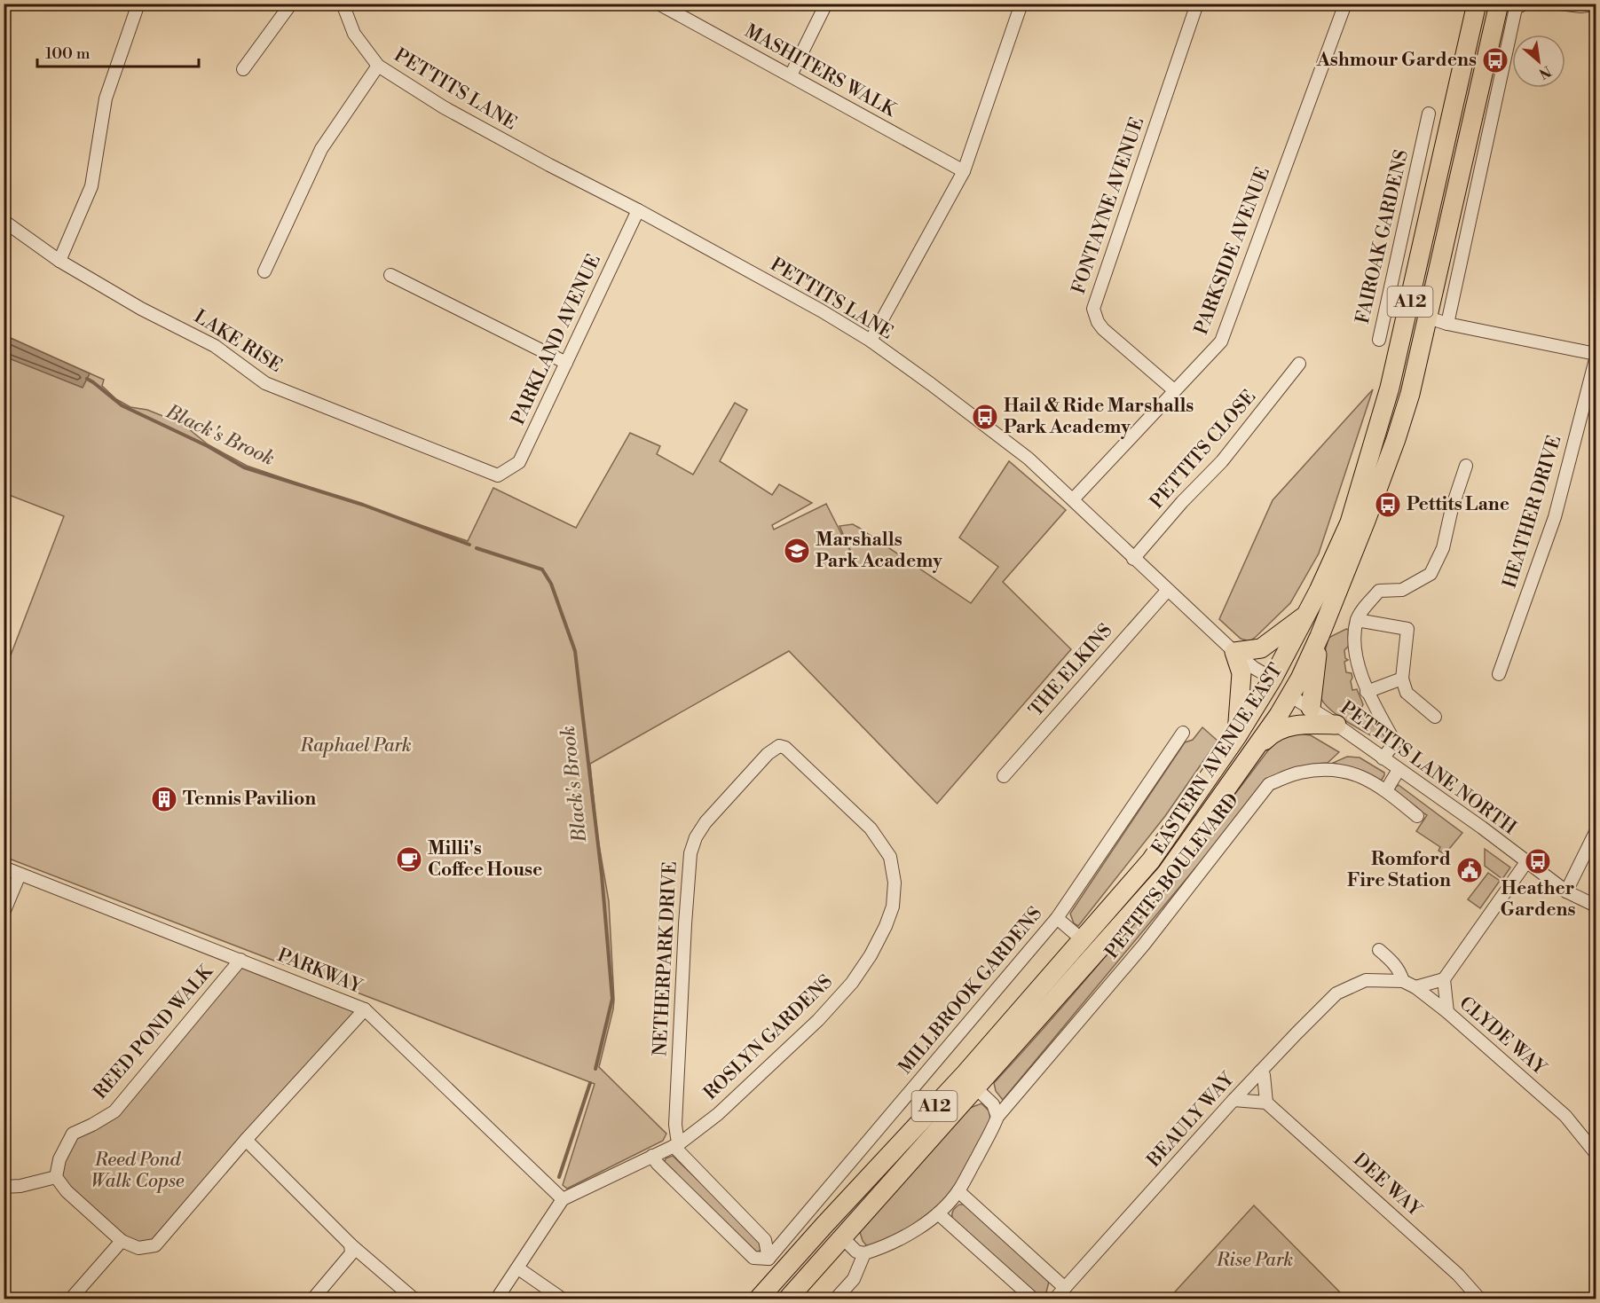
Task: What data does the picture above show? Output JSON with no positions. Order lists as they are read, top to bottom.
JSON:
{
  "streets": {
    "highway": ["A12", "EASTERN AVENUE EAST"],
    "street": [
      "MASHITERS WALK",
      "PETTITS LANE",
      "FONTAYNE AVENUE",
      "FAIROAK GARDENS",
      "PARKSIDE AVENUE",
      "PARKLAND AVENUE",
      "LAKE RISE",
      "PETTITS CLOSE",
      "HEATHER DRIVE",
      "THE ELKINS",
      "PETTITS LANE NORTH",
      "PETTITS BOULEVARD",
      "NETHERPARK DRIVE",
      "PARKWAY",
      "MILLBROOK GARDENS",
      "REED POND WALK",
      "CLYDE WAY",
      "ROSLYN GARDENS",
      "BEAULY WAY",
      "DEE WAY"
    ]
  },
  "crossings": [
    ["PETTITS LANE", "PARKSIDE AVENUE"],
    ["PETTITS LANE", "PARKLAND AVENUE"],
    ["PETTITS LANE", "PETTITS CLOSE"],
    ["PETTITS LANE", "THE ELKINS"],
    ["PETTITS LANE", "EASTERN AVENUE EAST"],
    ["FONTAYNE AVENUE", "PARKSIDE AVENUE"],
    ["FAIROAK GARDENS", "EASTERN AVENUE EAST"],
    ["PARKLAND AVENUE", "LAKE RISE"],
    ["EASTERN AVENUE EAST", "PETTITS LANE NORTH"],
    ["NETHERPARK DRIVE", "ROSLYN GARDENS"],
    ["PARKWAY", "REED POND WALK"],
    ["PARKWAY", "ROSLYN GARDENS"],
    ["CLYDE WAY", "BEAULY WAY"]
  ],
  "water": ["Black's Brook"],
  "parks": ["Raphael Park", "Reed Pond Walk Copse", "Rise Park"],
  "places": {
    "bus stop": [
      "Ashmour Gardens",
      "Hail & Ride Marshalls Park Academy",
      "Pettits Lane",
      "Heather Gardens"
    ],
    "school or university": ["Marshalls Park Academy"],
    "building": ["Tennis Pavilion"],
    "cafe": ["Milli's Coffee House"],
    "public building": ["Romford Fire Station"]
  },
  "scale_bar": "100 m",
  "north": "bottom right"
}
